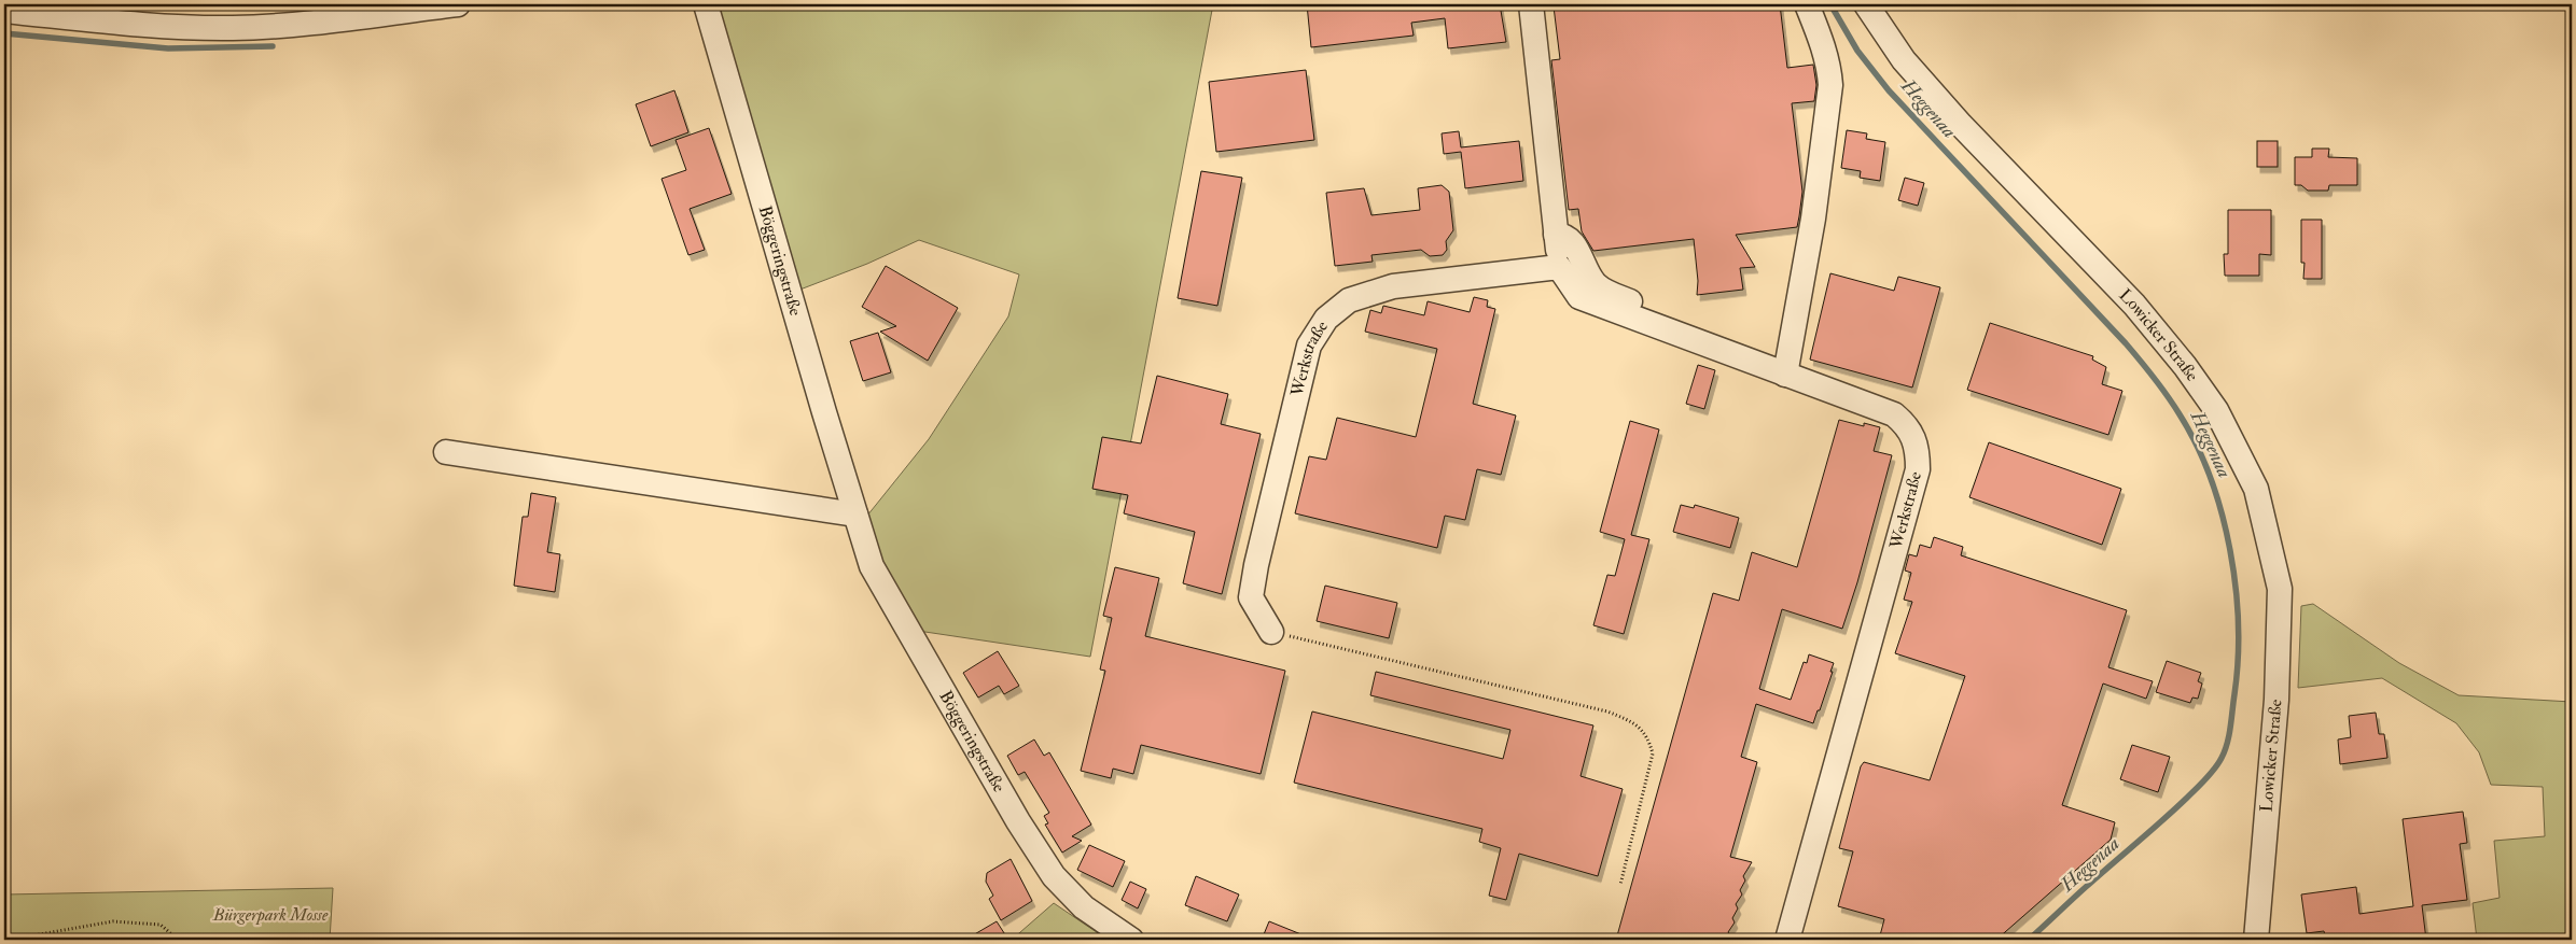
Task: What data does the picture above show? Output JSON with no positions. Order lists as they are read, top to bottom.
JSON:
{
  "streets": {
    "street": ["Böggeringstraße", "Lowicker Straße", "Werkstraße"]
  },
  "water": ["Heggenaa"],
  "parks": ["Bürgerpark Mosse"]
}
